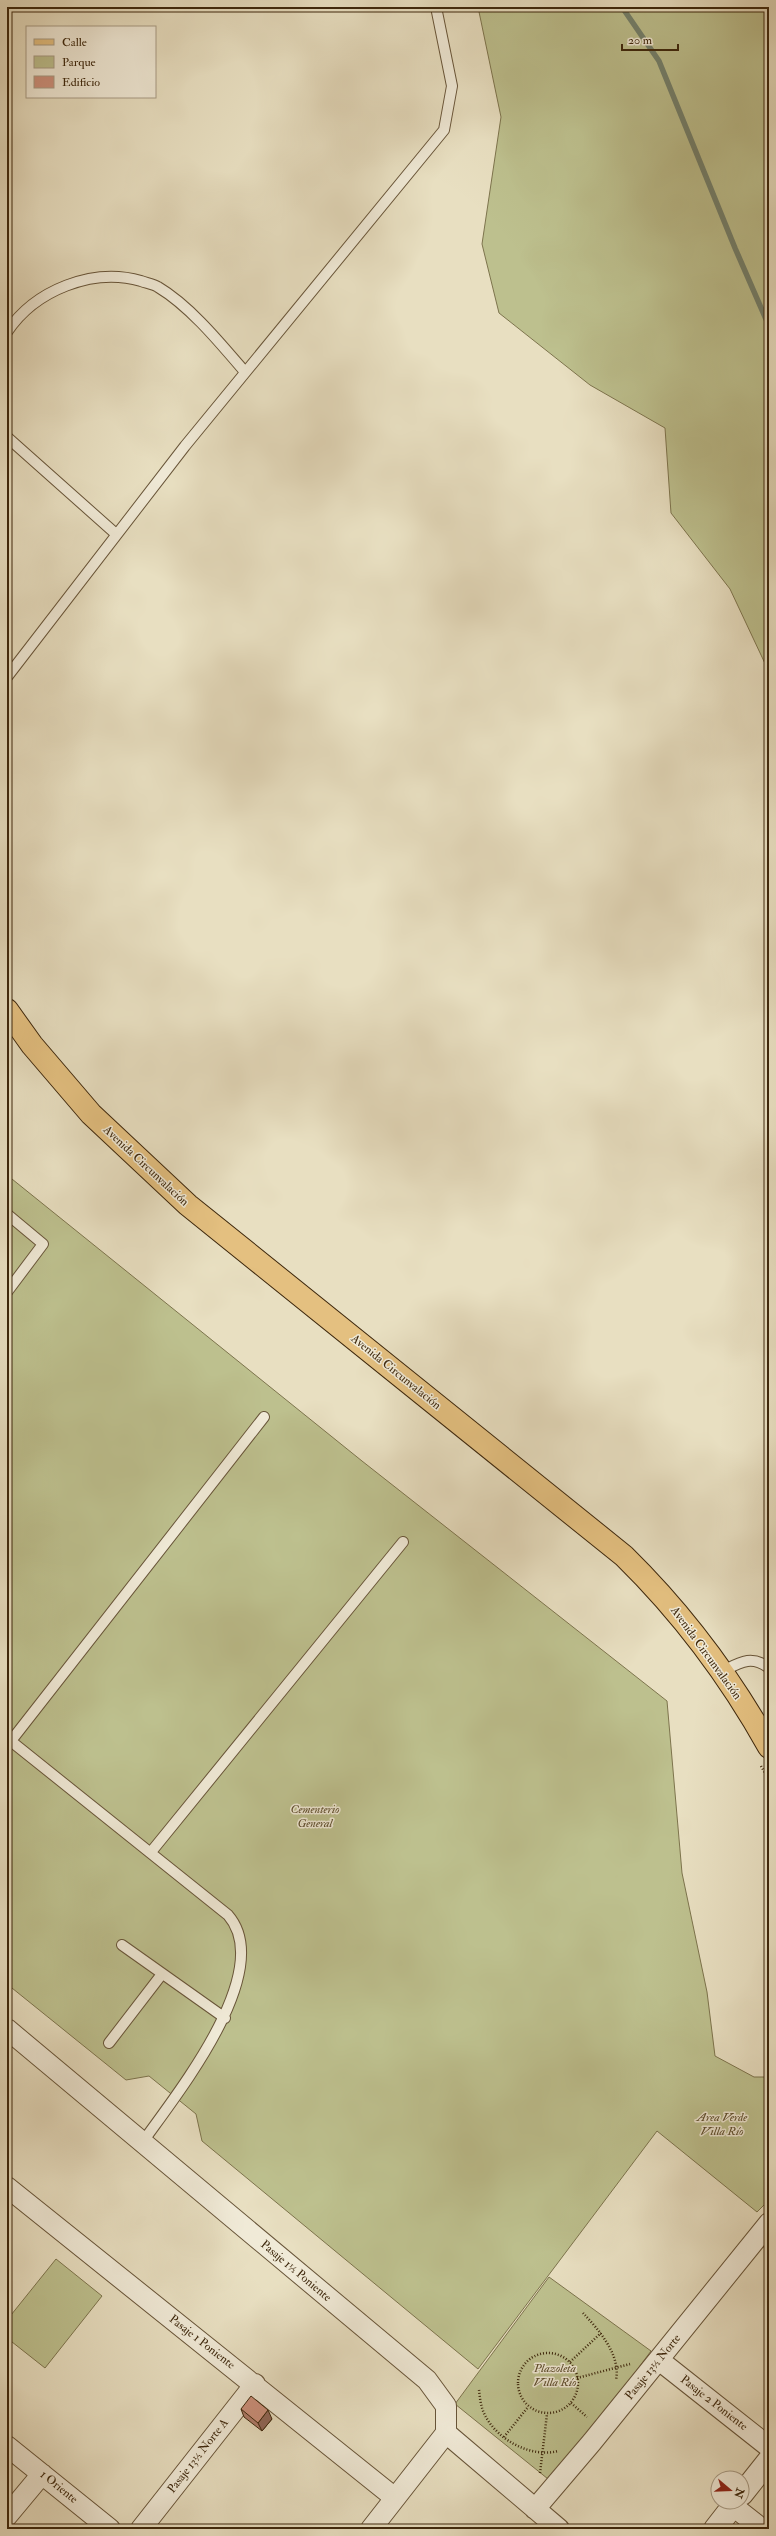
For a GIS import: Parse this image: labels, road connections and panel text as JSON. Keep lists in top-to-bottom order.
{
  "streets": {
    "main road": ["Avenida Circunvalación"],
    "street": [
      "Pasaje 1½ Poniente",
      "Pasaje 1 Poniente",
      "Pasaje 13½ Norte",
      "Pasaje 2 Poniente",
      "Pasaje 13½ Norte A",
      "1 Oriente"
    ]
  },
  "crossings": [
    ["Pasaje 1 Poniente", "Pasaje 13½ Norte A"],
    ["Pasaje 13½ Norte", "Pasaje 2 Poniente"]
  ],
  "parks": ["Cementerio General", "Area Verde Villa Río", "Plazoleta Villa Río"],
  "legend": ["Calle", "Parque", "Edificio"],
  "scale_bar": "20 m",
  "north": "right"
}
